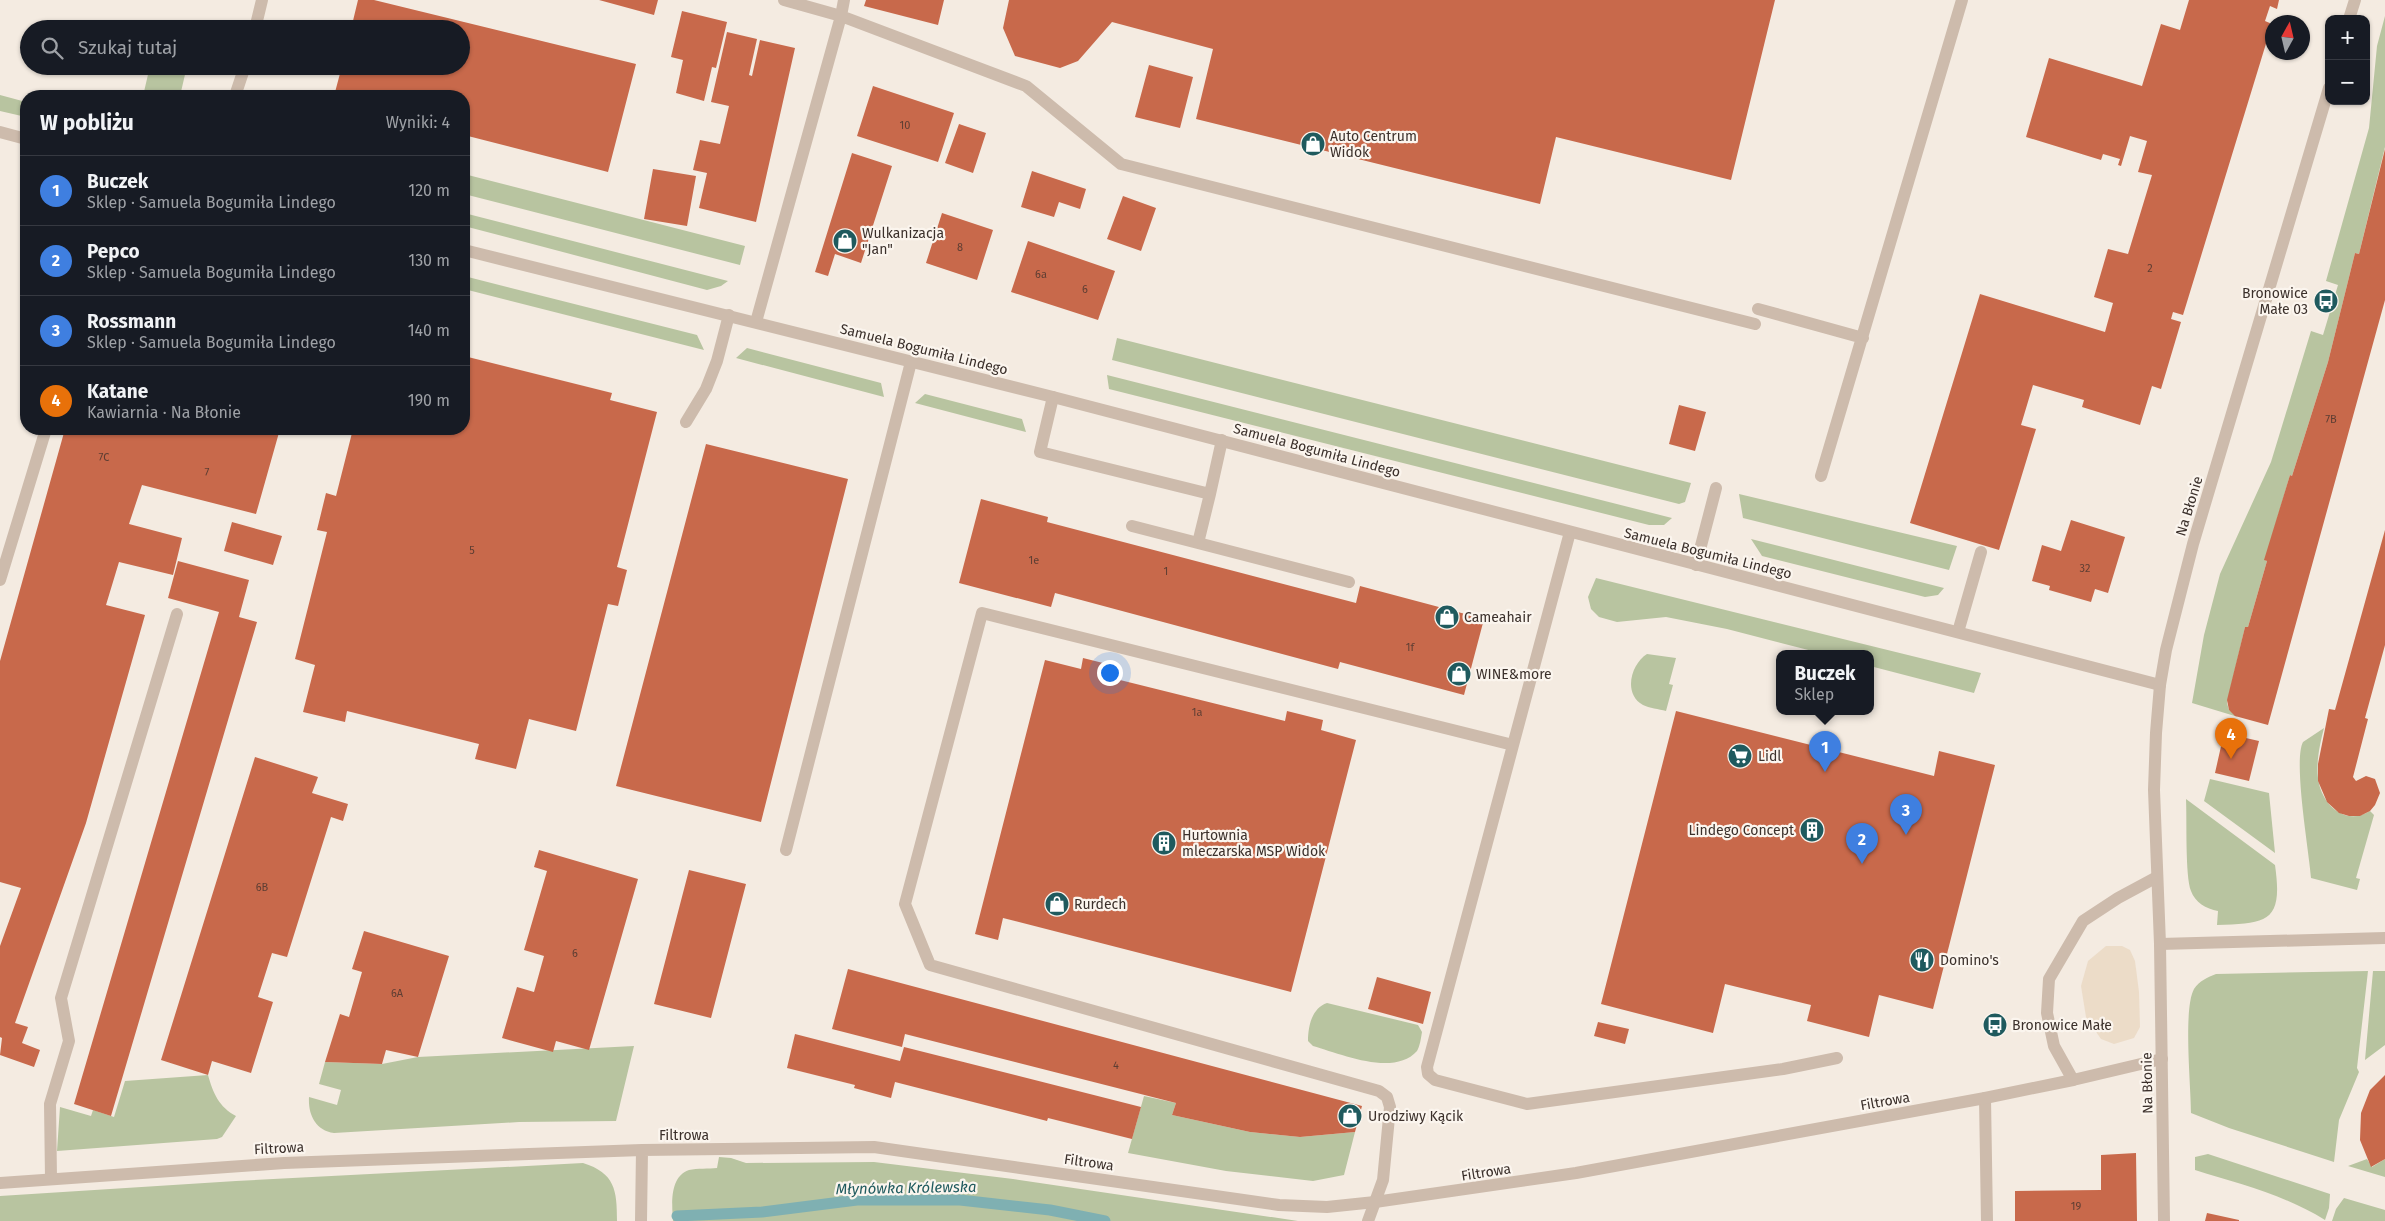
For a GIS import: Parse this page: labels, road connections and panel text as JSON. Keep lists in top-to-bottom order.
{
  "streets": {
    "street": ["Samuela Bogumiła Lindego", "Na Błonie", "Filtrowa"]
  },
  "crossings": [
    ["Samuela Bogumiła Lindego", "Na Błonie"],
    ["Na Błonie", "Filtrowa"]
  ],
  "water": ["Młynówka Królewska"],
  "places": {
    "shop": [
      "Auto Centrum Widok",
      "Wulkanizacja \"Jan\"",
      "Cameahair",
      "WINE&more",
      "Rurdech",
      "Urodziwy Kącik"
    ],
    "bus stop": ["Bronowice Małe 03", "Bronowice Małe"],
    "supermarket": ["Lidl"],
    "building": ["Lindego Concept", "Hurtownia mleczarska MSP Widok"],
    "restaurant": ["Domino's"]
  },
  "house_numbers": [
    "10",
    "8",
    "2",
    "6a",
    "6",
    "7B",
    "7C",
    "7",
    "5",
    "1e",
    "32",
    "1",
    "1f",
    "1a",
    "6B",
    "6",
    "6A",
    "4",
    "19"
  ],
  "north": "top",
  "page": {
    "map_buttons": ["+", "−"],
    "search": "Szukaj tutaj",
    "heading": ["W pobliżu", "Wyniki: 4"],
    "list": [
      {
        "mark": "1",
        "name": "Buczek",
        "note": "Sklep · Samuela Bogumiła Lindego",
        "value": "120 m"
      },
      {
        "mark": "2",
        "name": "Pepco",
        "note": "Sklep · Samuela Bogumiła Lindego",
        "value": "130 m"
      },
      {
        "mark": "3",
        "name": "Rossmann",
        "note": "Sklep · Samuela Bogumiła Lindego",
        "value": "140 m"
      },
      {
        "mark": "4",
        "name": "Katane",
        "note": "Kawiarnia · Na Błonie",
        "value": "190 m"
      }
    ],
    "popup": ["Buczek", "Sklep"],
    "pins": [
      "4",
      "1",
      "3",
      "2"
    ]
  }
}
